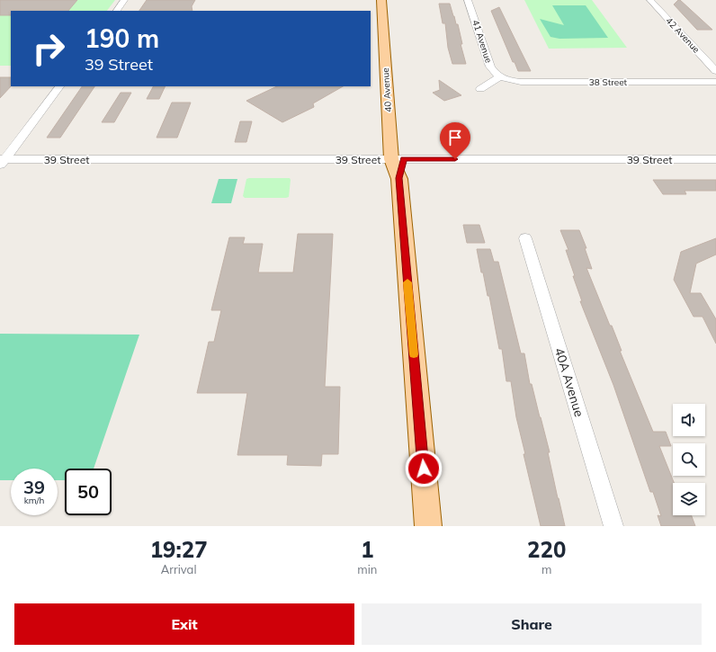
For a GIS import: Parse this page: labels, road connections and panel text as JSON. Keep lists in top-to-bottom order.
{
  "streets": {
    "main road": ["40 Avenue"],
    "street": [
      "42 Avenue",
      "41 Avenue",
      "38 Street",
      "39 Street",
      "40A Avenue"
    ]
  },
  "crossings": [
    ["41 Avenue", "38 Street"],
    ["40 Avenue", "39 Street"]
  ],
  "page": {
    "turn": ["190 m", "39 Street"],
    "speed": "39 km/h",
    "limit": "50",
    "eta": [
      "19:27",
      "Arrival",
      "1",
      "min",
      "220",
      "m"
    ],
    "buttons": ["Exit", "Share"]
  }
}
